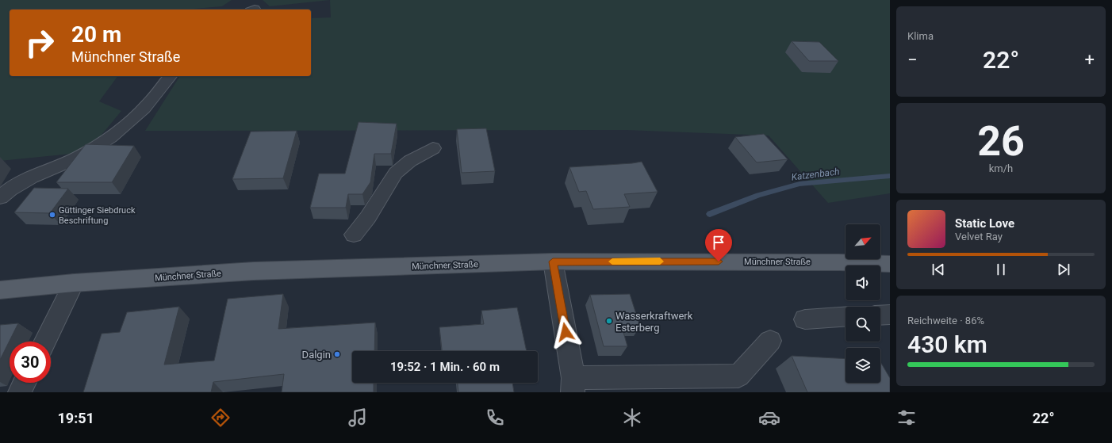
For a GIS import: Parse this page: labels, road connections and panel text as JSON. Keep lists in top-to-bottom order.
{
  "streets": {
    "main road": ["Münchner Straße"]
  },
  "water": ["Katzenbach"],
  "places": ["Güttinger Siebdruck Beschriftung", "Wasserkraftwerk Esterberg", "Dalgin"],
  "north": "top right",
  "page": {
    "tile": [
      "Klima",
      ["26", "km/h"],
      ["Reichweite · 86%", "430 km"]
    ],
    "turn": ["20 m", "Münchner Straße"],
    "heat": ["−", "22°", "+"],
    "song": ["Static Love", "Velvet Ray"],
    "limit": "30",
    "trip": "19:52 · 1 Min. · 60 m",
    "tabs": ["19:51", "22°"]
  }
}
